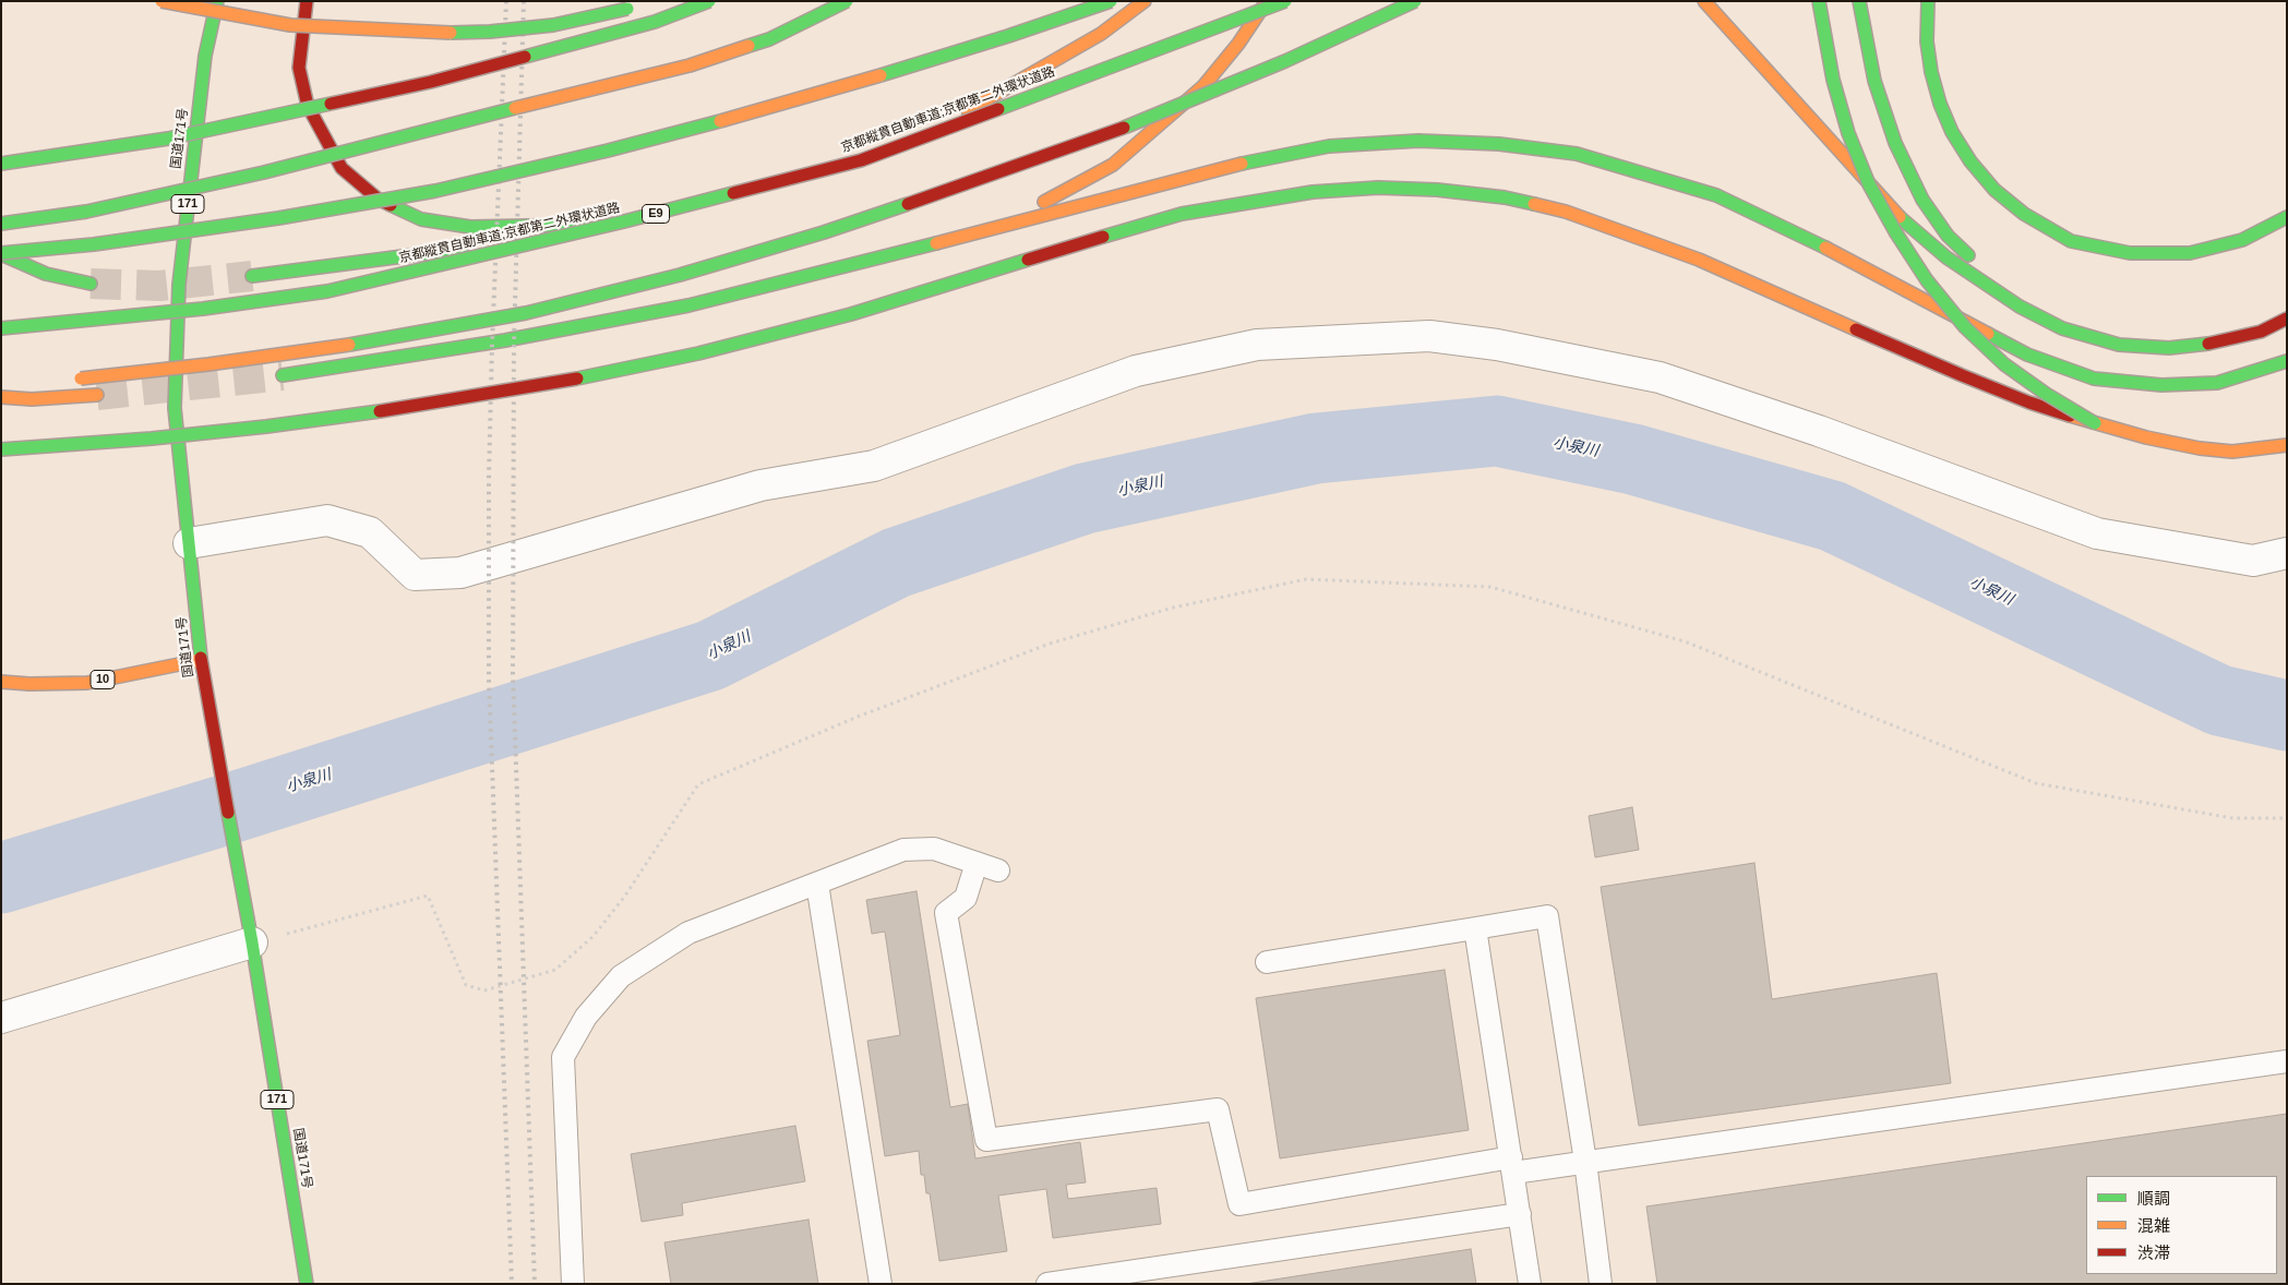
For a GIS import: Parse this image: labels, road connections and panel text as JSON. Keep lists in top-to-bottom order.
{
  "streets": {
    "main road": [
      "京都縦貫自動車道;京都第二外環状道路",
      "国道171号",
      "171",
      "E9",
      "10"
    ]
  },
  "crossings": [
    ["国道171号", "10"]
  ],
  "water": ["小泉川"],
  "legend": ["順調", "混雑", "渋滞"]
}
